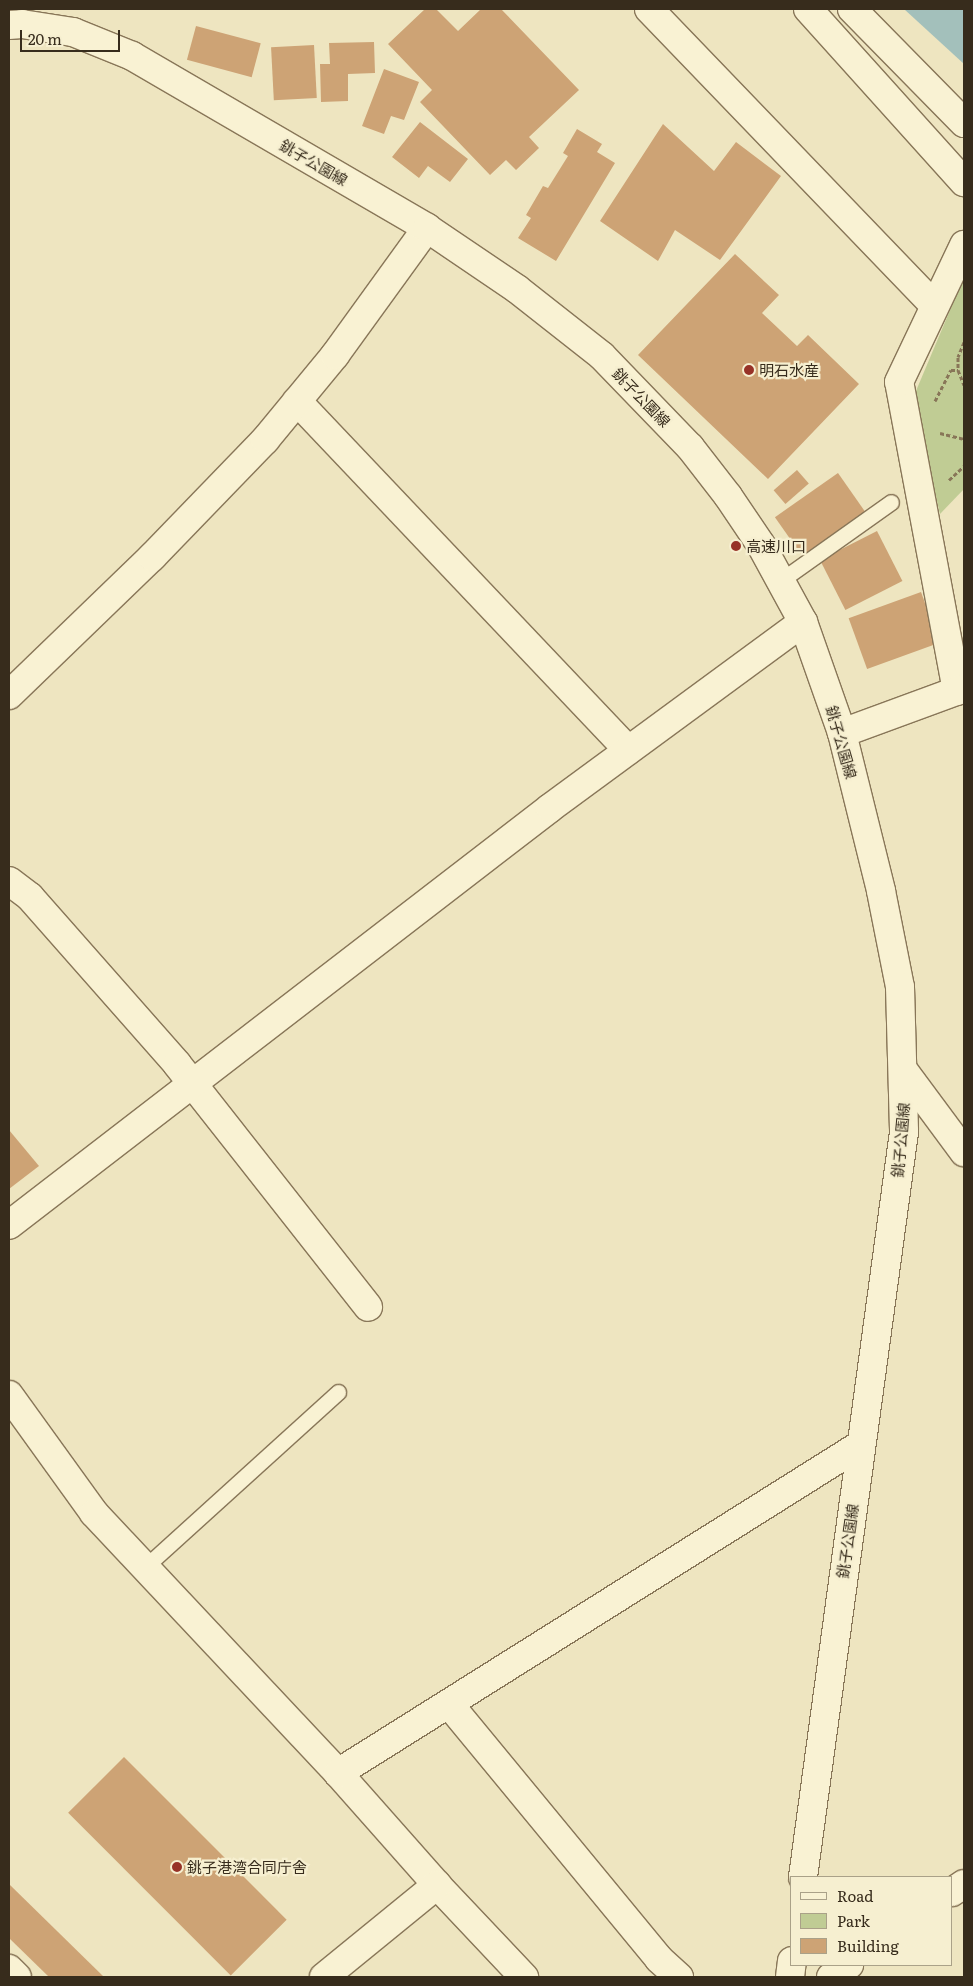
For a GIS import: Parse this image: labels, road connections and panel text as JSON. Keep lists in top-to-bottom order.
{
  "streets": {
    "street": ["銚子公園線"]
  },
  "places": ["明石水産", "高速川口", "銚子港湾合同庁舎"],
  "legend": ["Road", "Park", "Building"],
  "scale_bar": "20 m"
}
